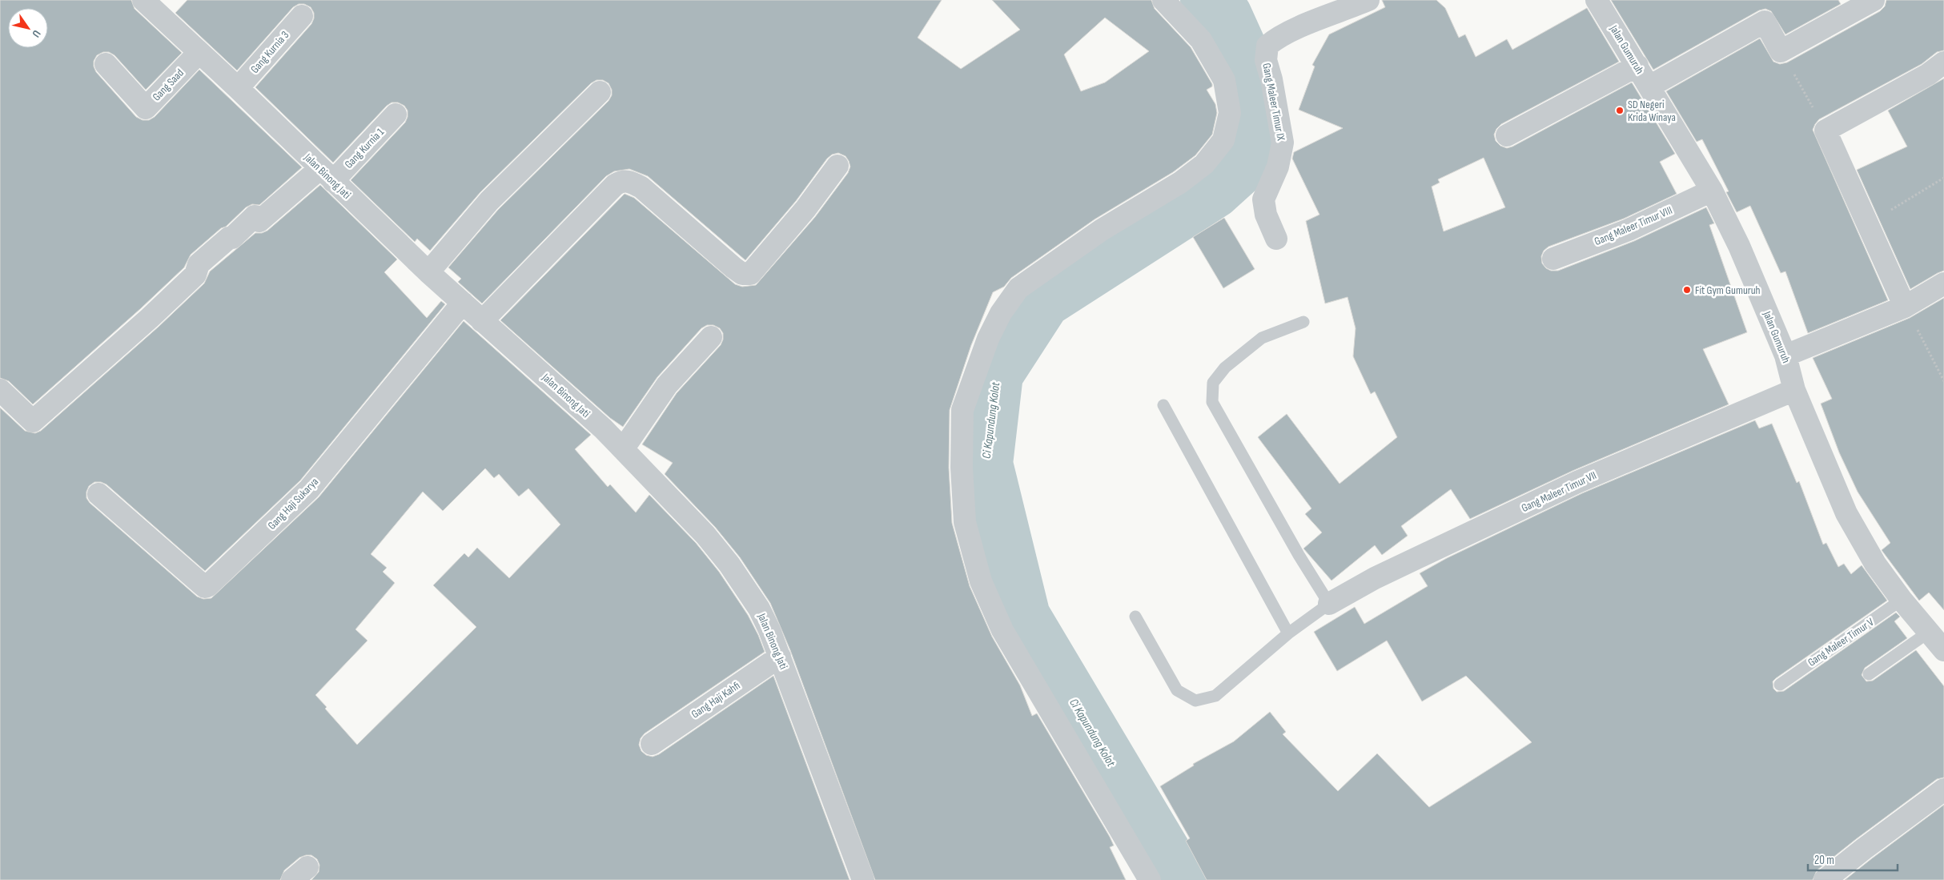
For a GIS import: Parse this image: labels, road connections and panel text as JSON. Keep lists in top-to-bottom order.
{
  "streets": {
    "street": [
      "Jalan Gumuruh",
      "Gang Kurnia 3",
      "Gang Saad",
      "Gang Maleer Timur IX",
      "Gang Kurnia 1",
      "Jalan Binong Jati",
      "Gang Maleer Timur VIII",
      "Gang Maleer Timur VII",
      "Gang Haji Sukarya",
      "Gang Haji Kahfi"
    ],
    "lane": ["Gang Maleer Timur V"]
  },
  "crossings": [
    ["Jalan Gumuruh", "Gang Maleer Timur VIII"],
    ["Jalan Gumuruh", "Gang Maleer Timur VII"],
    ["Jalan Gumuruh", "Gang Maleer Timur V"],
    ["Gang Kurnia 3", "Jalan Binong Jati"],
    ["Gang Saad", "Jalan Binong Jati"],
    ["Gang Kurnia 1", "Jalan Binong Jati"],
    ["Jalan Binong Jati", "Gang Haji Sukarya"],
    ["Jalan Binong Jati", "Gang Haji Kahfi"]
  ],
  "water": ["Ci Kapundung Kolot"],
  "places": ["SD Negeri Krida Winaya", "Fit Gym Gumuruh"],
  "scale_bar": "20 m",
  "north": "bottom right"
}
